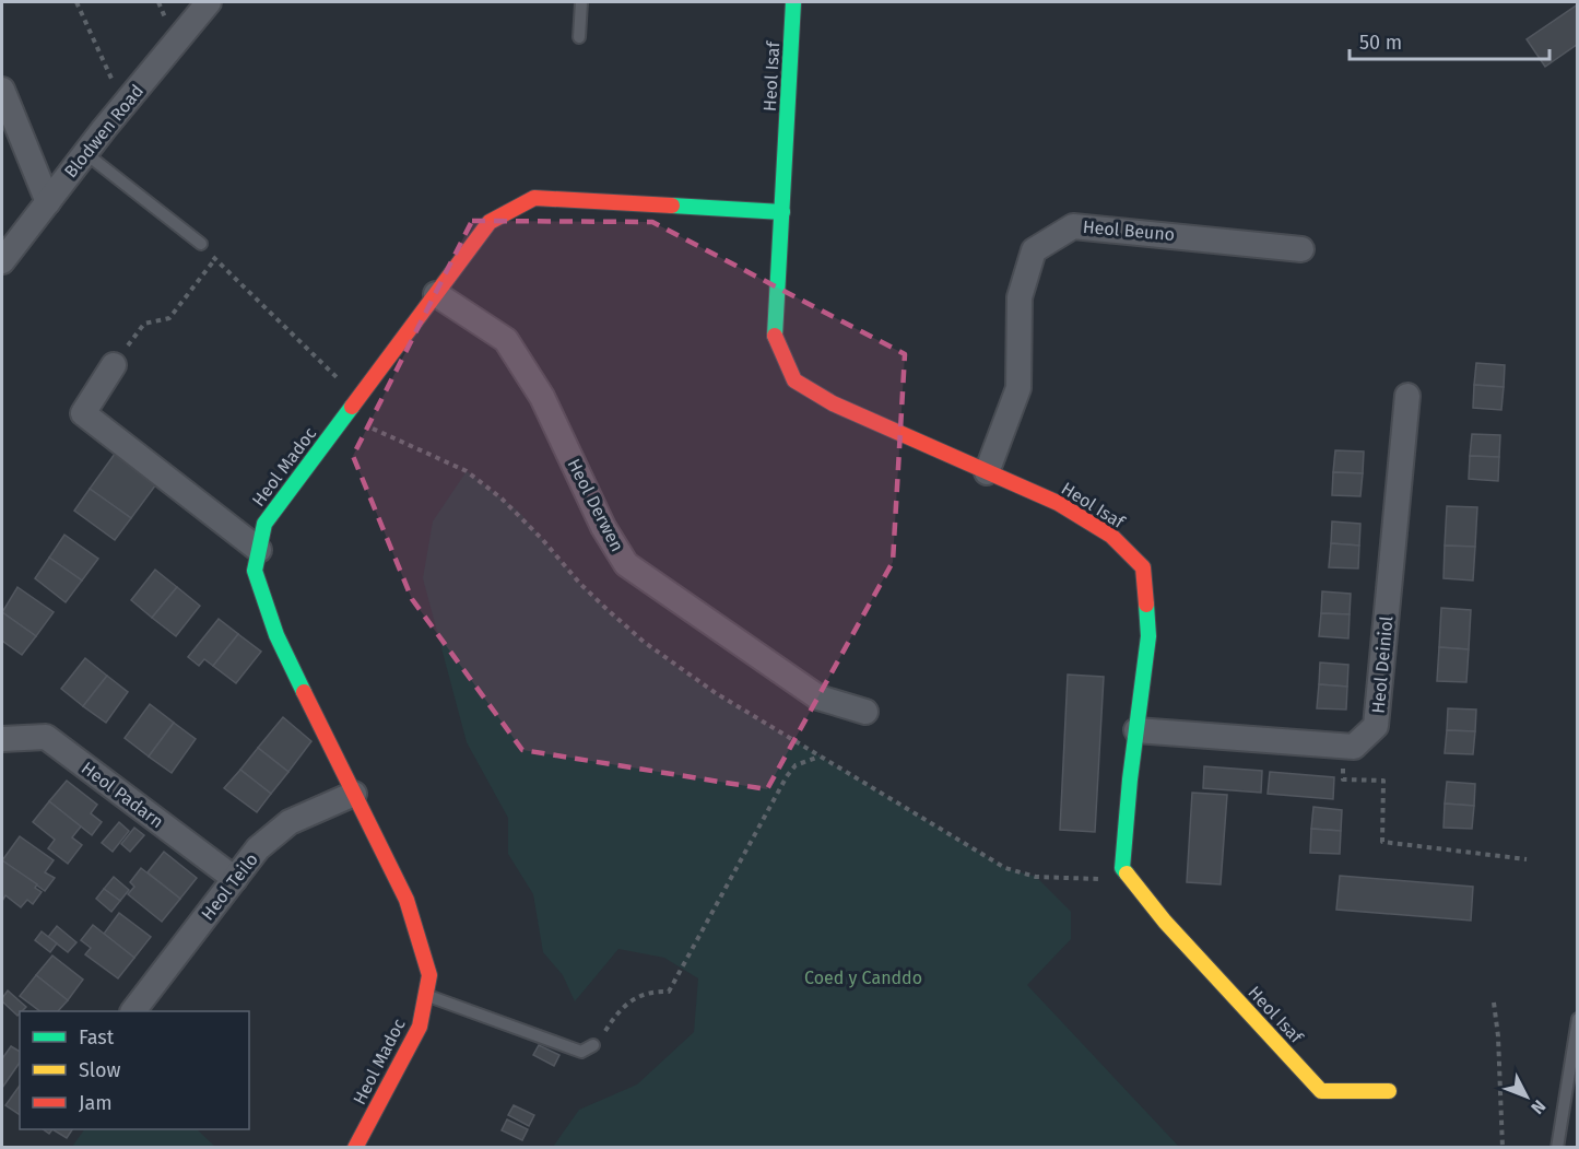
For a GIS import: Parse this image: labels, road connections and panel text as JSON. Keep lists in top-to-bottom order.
{
  "streets": {
    "street": [
      "Heol Isaf",
      "Blodwen Road",
      "Heol Beuno",
      "Heol Madoc",
      "Heol Derwen",
      "Heol Deiniol",
      "Heol Padarn",
      "Heol Teilo"
    ]
  },
  "crossings": [
    ["Heol Isaf", "Heol Beuno"],
    ["Heol Isaf", "Heol Madoc"],
    ["Heol Madoc", "Heol Derwen"],
    ["Heol Madoc", "Heol Teilo"],
    ["Heol Padarn", "Heol Teilo"]
  ],
  "parks": ["Coed y Canddo"],
  "legend": ["Fast", "Slow", "Jam"],
  "scale_bar": "50 m",
  "north": "bottom right"
}
